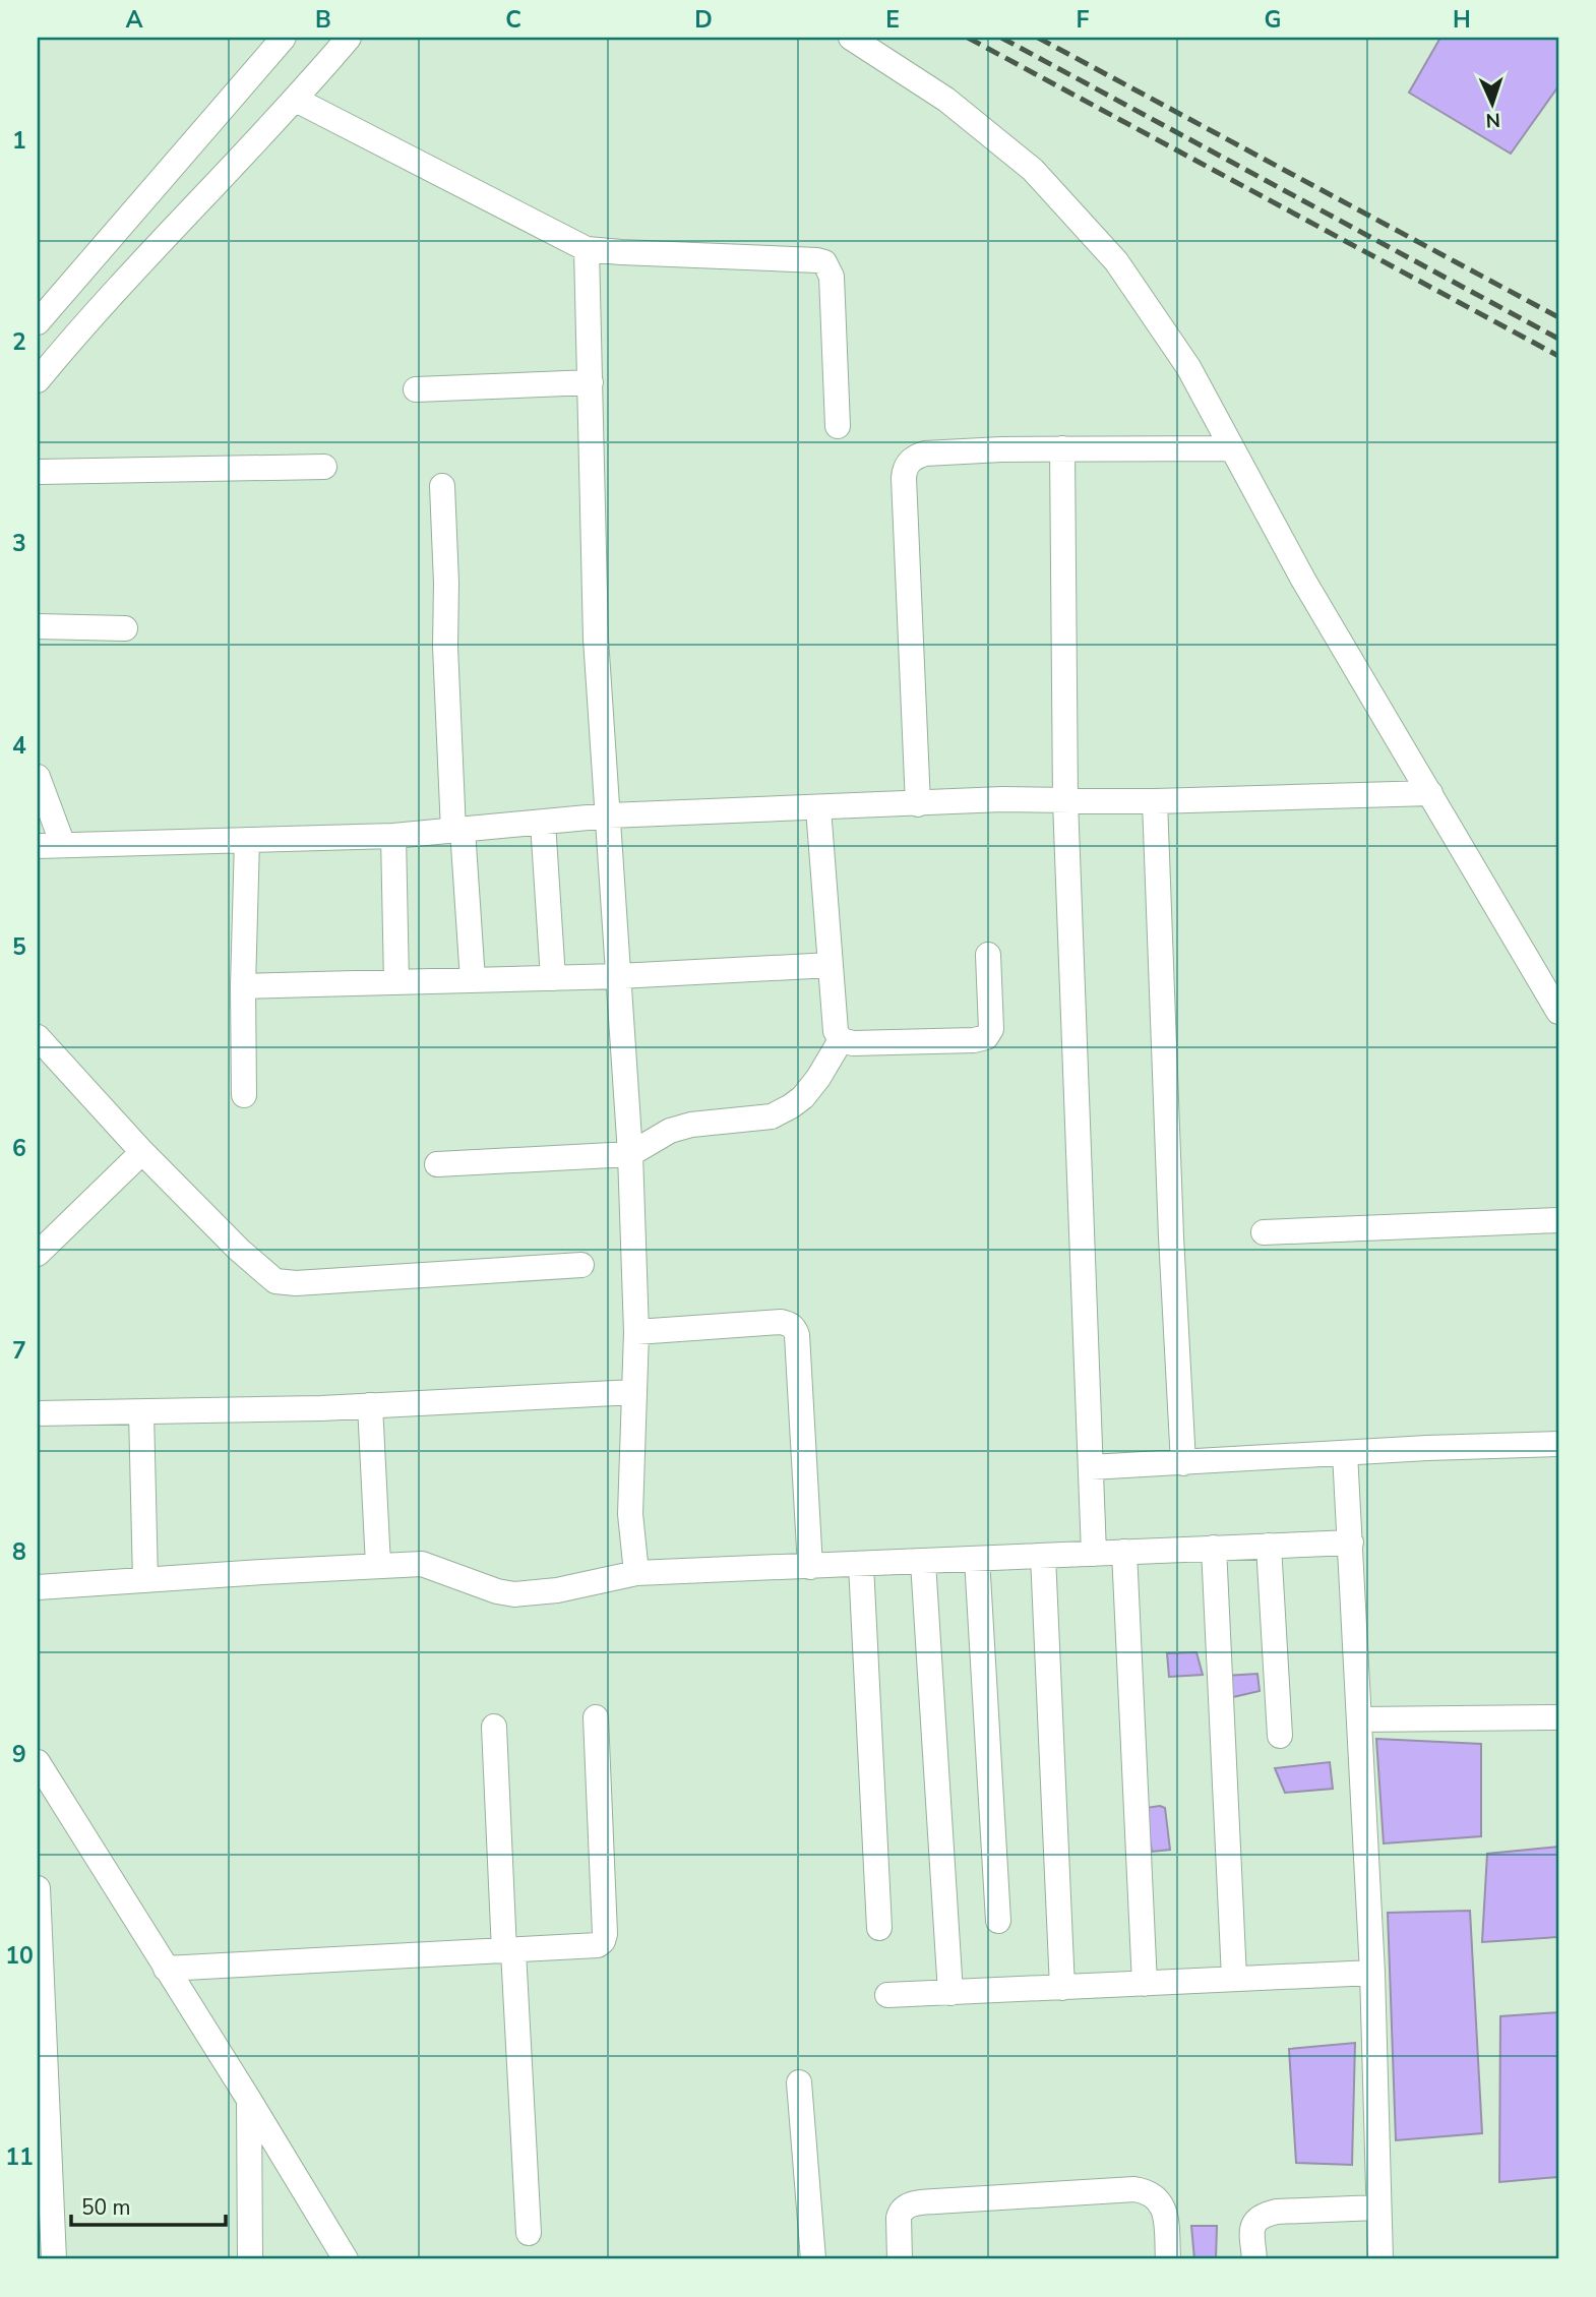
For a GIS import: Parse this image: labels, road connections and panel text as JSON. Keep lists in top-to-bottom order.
{
  "scale_bar": "50 m",
  "north": "bottom",
  "grid": {
    "columns": [
      "A",
      "B",
      "C",
      "D",
      "E",
      "F",
      "G",
      "H"
    ],
    "rows": [
      "1",
      "2",
      "3",
      "4",
      "5",
      "6",
      "7",
      "8",
      "9",
      "10",
      "11"
    ]
  }
}
